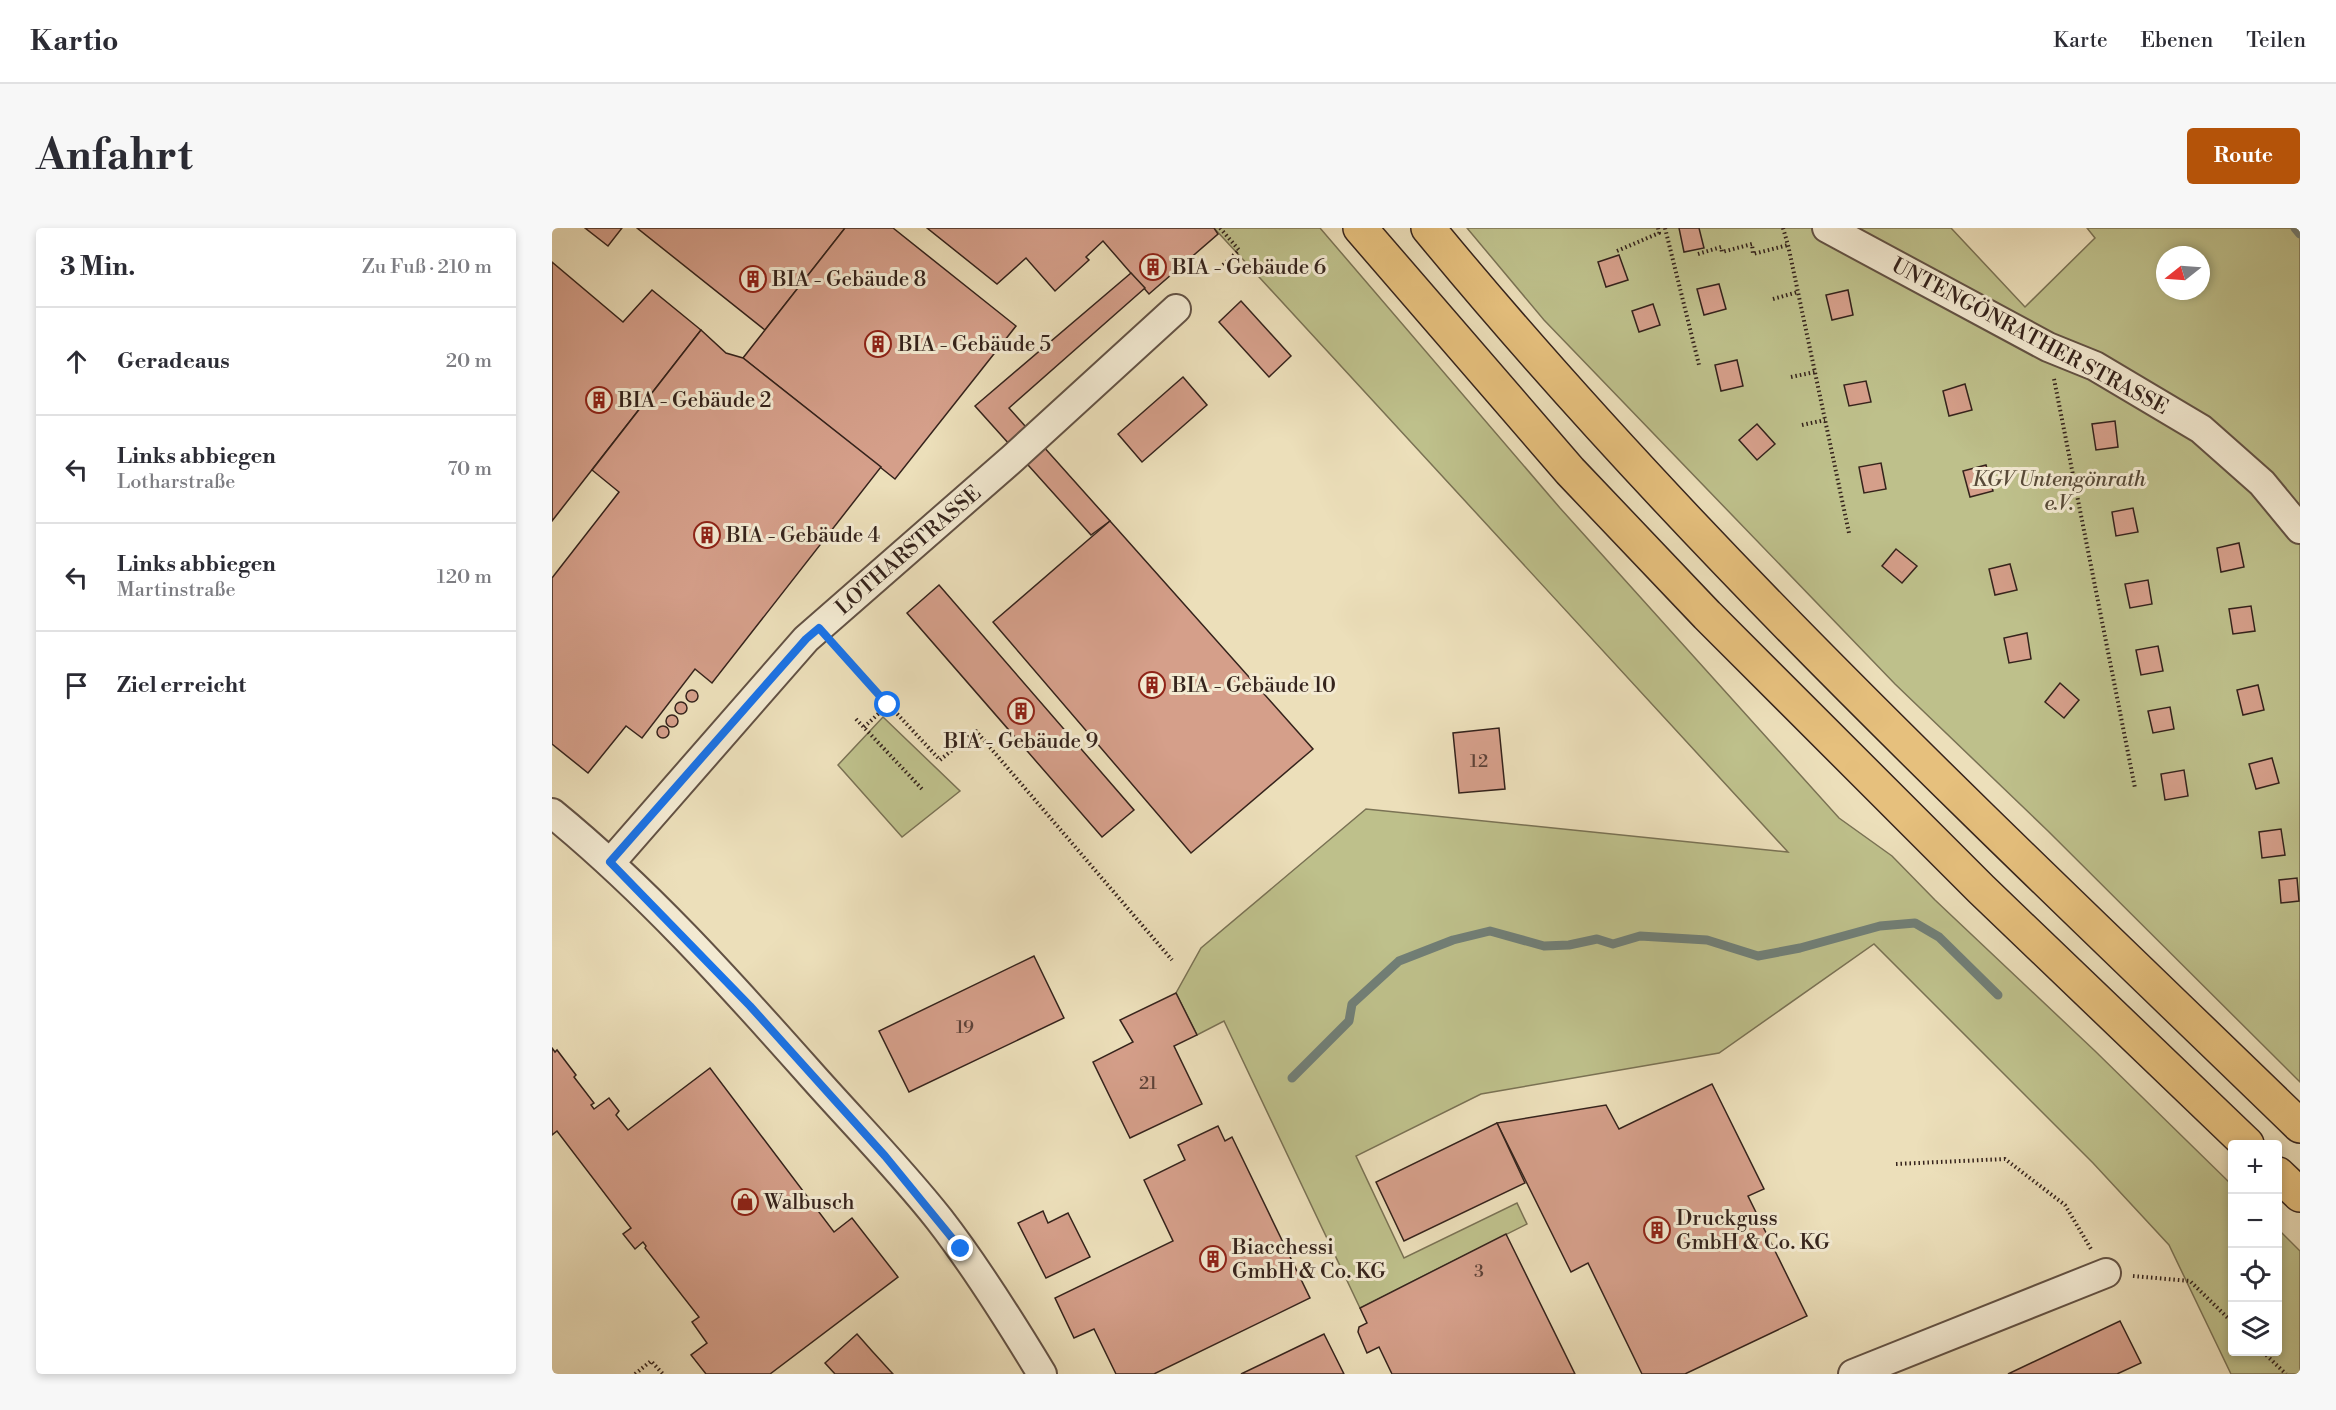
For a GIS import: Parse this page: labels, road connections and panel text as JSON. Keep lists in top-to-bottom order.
{
  "streets": {
    "street": ["UNTENGÖNRATHER STRASSE", "LOTHARSTRASSE"]
  },
  "parks": ["KGV Untengönrath e.V."],
  "places": {
    "building": [
      "BIA - Gebäude 6",
      "BIA - Gebäude 8",
      "BIA - Gebäude 5",
      "BIA - Gebäude 2",
      "BIA - Gebäude 4",
      "BIA - Gebäude 10",
      "BIA - Gebäude 9",
      "Druckguss GmbH & Co. KG",
      "Biacchessi GmbH & Co. KG"
    ],
    "shop": ["Walbusch"]
  },
  "house_numbers": [
    "12",
    "19",
    "21",
    "3"
  ],
  "north": "left",
  "page": {
    "header": "Kartio",
    "nav": ["Karte", "Ebenen", "Teilen"],
    "buttons": "Route",
    "title": "Anfahrt",
    "heading": ["3 Min.", "Zu Fuß · 210 m"],
    "list": [
      ["Geradeaus", "20 m"],
      ["Links abbiegen", "Lotharstraße", "70 m"],
      ["Links abbiegen", "Martinstraße", "120 m"],
      "Ziel erreicht"
    ],
    "map_buttons": ["+", "−"]
  }
}
